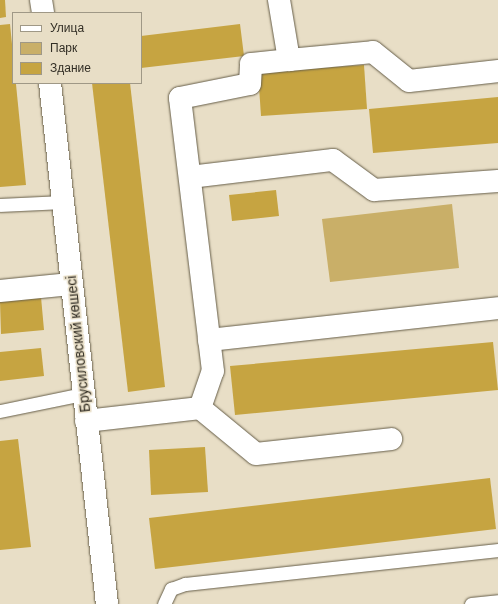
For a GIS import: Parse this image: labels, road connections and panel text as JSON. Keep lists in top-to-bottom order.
{
  "streets": {
    "street": ["Брусиловский көшесі"]
  },
  "legend": ["Улица", "Парк", "Здание"]
}
